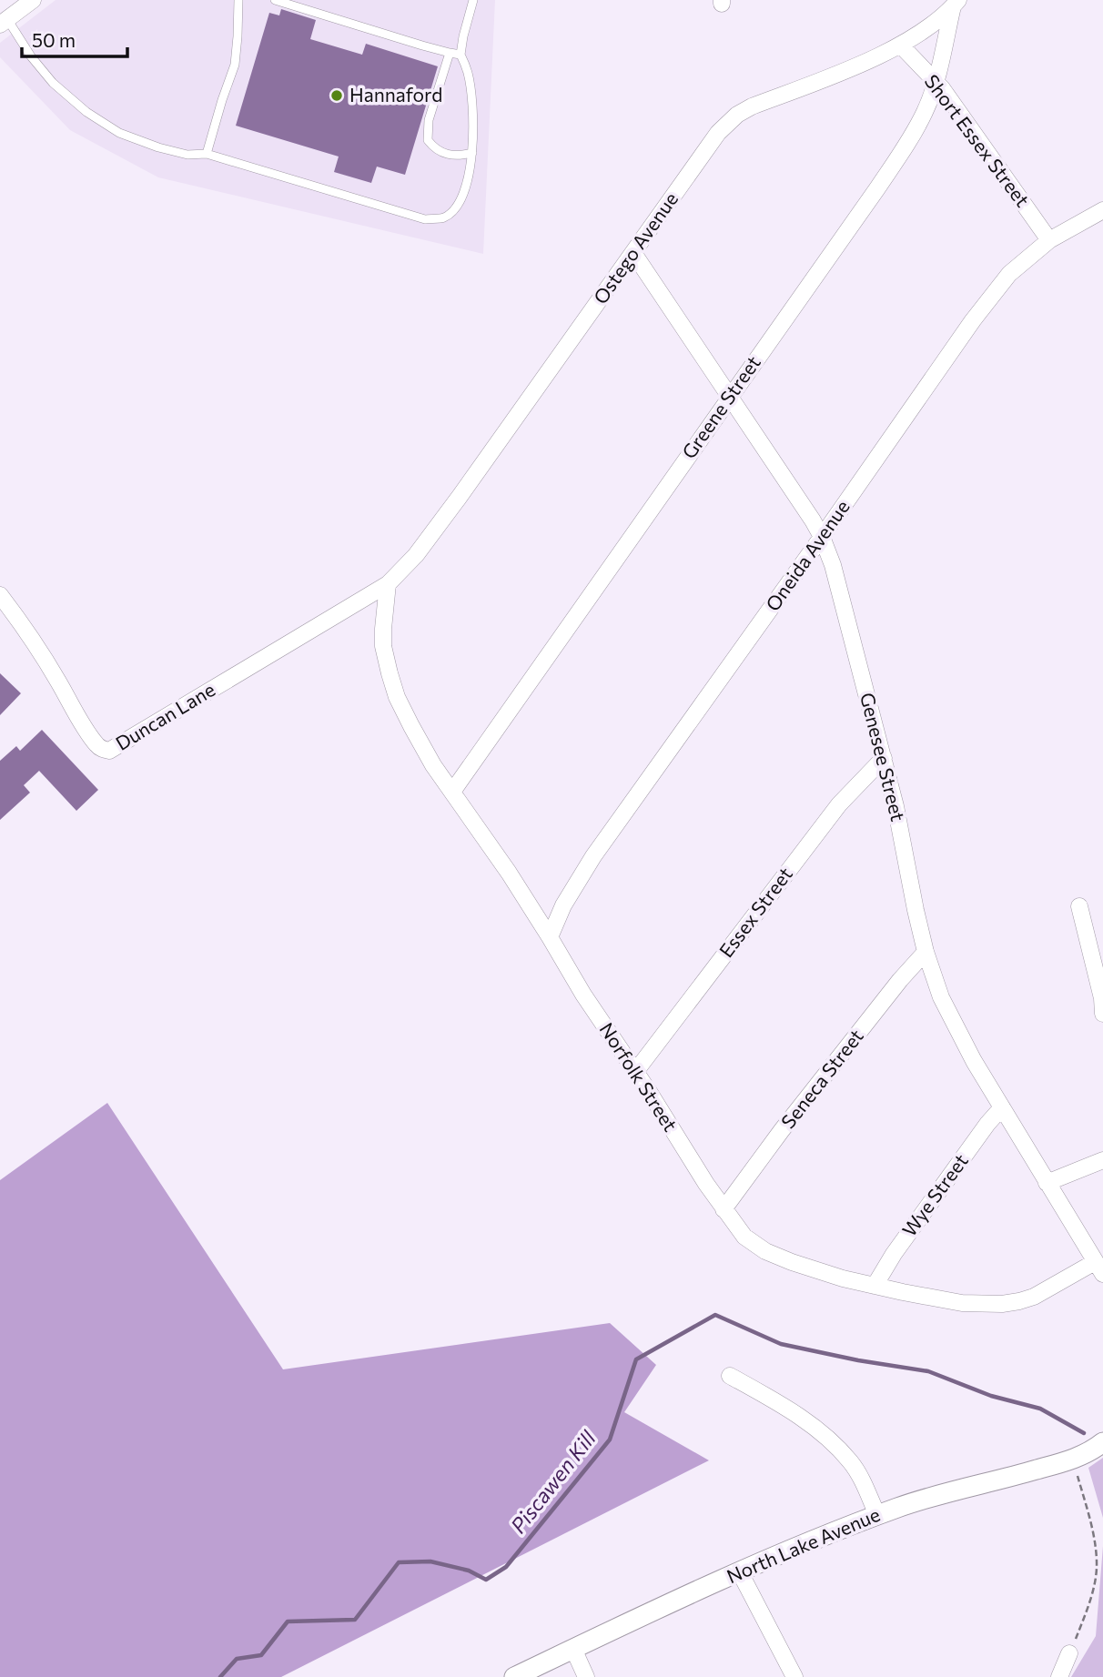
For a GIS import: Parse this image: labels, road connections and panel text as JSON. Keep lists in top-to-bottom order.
{
  "streets": {
    "street": [
      "Short Essex Street",
      "Ostego Avenue",
      "Greene Street",
      "Oneida Avenue",
      "Duncan Lane",
      "Genesee Street",
      "Essex Street",
      "Norfolk Street",
      "Seneca Street",
      "Wye Street",
      "North Lake Avenue"
    ]
  },
  "crossings": [
    ["Short Essex Street", "Ostego Avenue"],
    ["Short Essex Street", "Greene Street"],
    ["Short Essex Street", "Oneida Avenue"],
    ["Ostego Avenue", "Greene Street"],
    ["Ostego Avenue", "Duncan Lane"],
    ["Ostego Avenue", "Genesee Street"],
    ["Ostego Avenue", "Norfolk Street"],
    ["Greene Street", "Genesee Street"],
    ["Greene Street", "Norfolk Street"],
    ["Oneida Avenue", "Genesee Street"],
    ["Oneida Avenue", "Norfolk Street"],
    ["Duncan Lane", "Norfolk Street"],
    ["Genesee Street", "Essex Street"],
    ["Genesee Street", "Norfolk Street"],
    ["Genesee Street", "Seneca Street"],
    ["Genesee Street", "Wye Street"],
    ["Essex Street", "Norfolk Street"],
    ["Norfolk Street", "Seneca Street"],
    ["Norfolk Street", "Wye Street"]
  ],
  "water": ["Piscawen Kill"],
  "places": ["Hannaford"],
  "scale_bar": "50 m"
}
